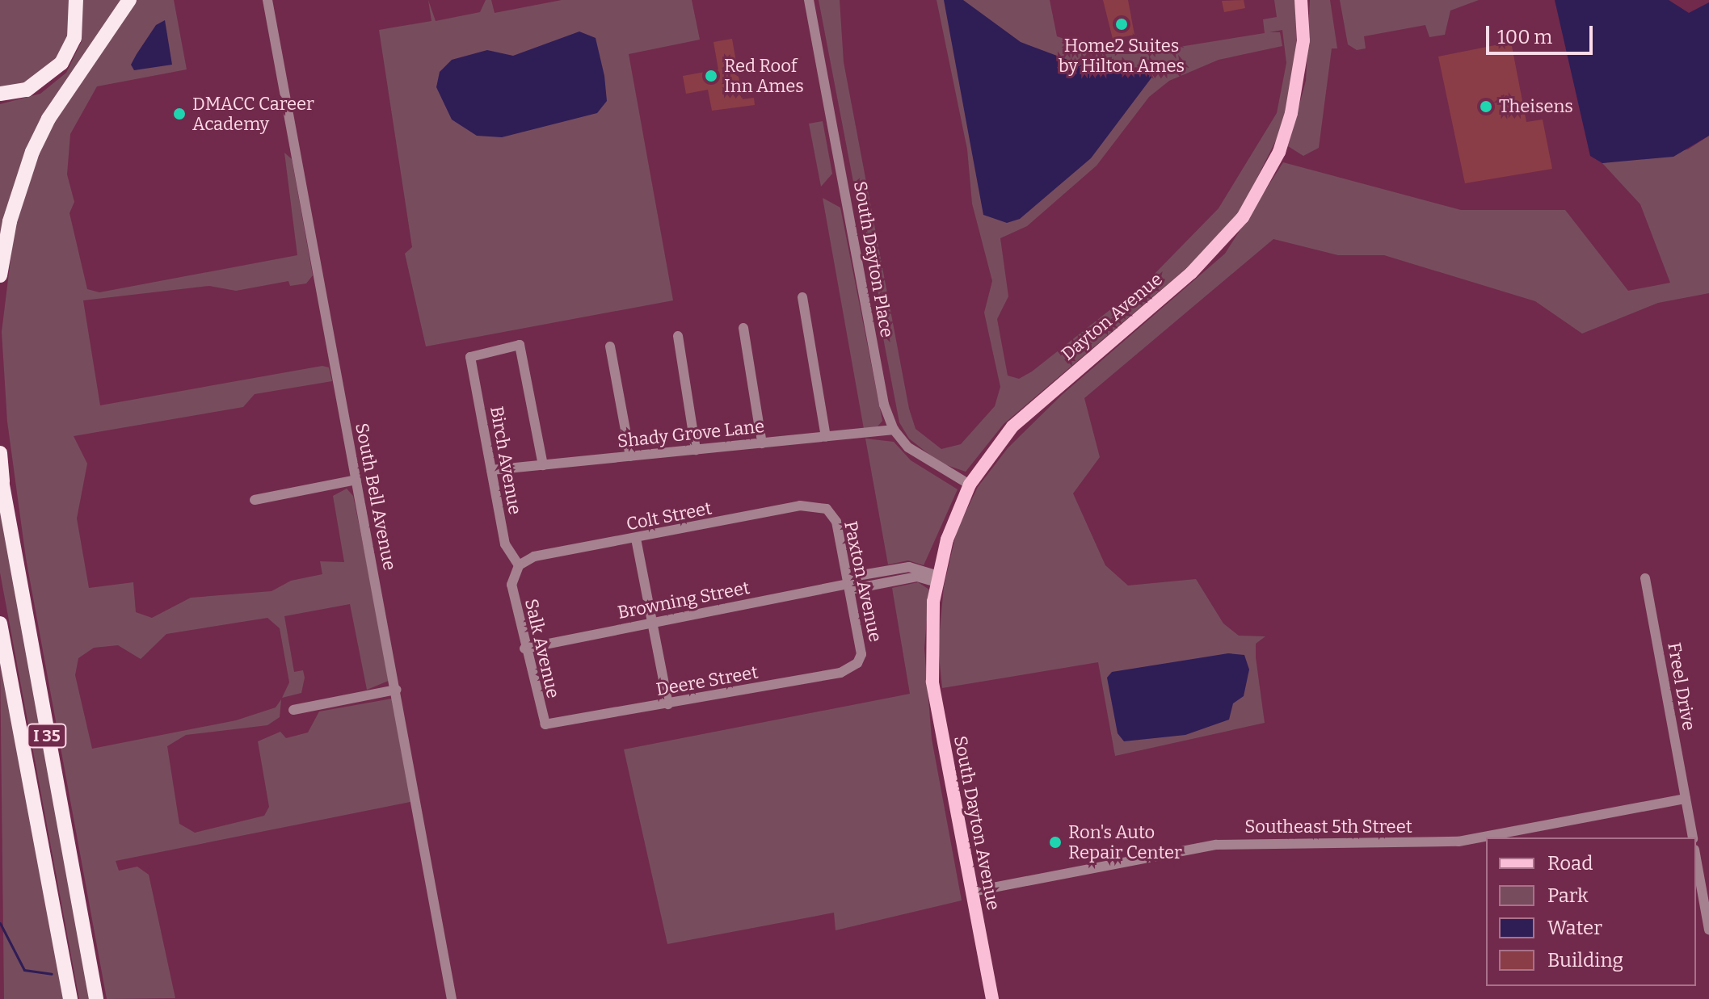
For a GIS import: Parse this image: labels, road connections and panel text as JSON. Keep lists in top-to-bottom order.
{
  "streets": {
    "highway": ["I 35"],
    "main road": ["Dayton Avenue", "South Dayton Avenue"],
    "street": [
      "South Dayton Place",
      "Shady Grove Lane",
      "Birch Avenue",
      "South Bell Avenue",
      "Colt Street",
      "Paxton Avenue",
      "Browning Street",
      "Salk Avenue",
      "Deere Street",
      "Freel Drive",
      "Southeast 5th Street"
    ]
  },
  "crossings": [
    ["South Dayton Place", "Dayton Avenue"],
    ["South Dayton Place", "Shady Grove Lane"],
    ["Dayton Avenue", "Browning Street"],
    ["Dayton Avenue", "South Dayton Avenue"],
    ["Shady Grove Lane", "Birch Avenue"],
    ["Birch Avenue", "Colt Street"],
    ["Birch Avenue", "Salk Avenue"],
    ["Colt Street", "Paxton Avenue"],
    ["Colt Street", "Salk Avenue"],
    ["Paxton Avenue", "Browning Street"],
    ["Paxton Avenue", "Deere Street"],
    ["Browning Street", "Salk Avenue"],
    ["Salk Avenue", "Deere Street"],
    ["Freel Drive", "Southeast 5th Street"],
    ["South Dayton Avenue", "Southeast 5th Street"]
  ],
  "places": [
    "Home2 Suites by Hilton Ames",
    "Red Roof Inn Ames",
    "Theisens",
    "DMACC Career Academy",
    "Ron's Auto Repair Center"
  ],
  "legend": [
    "Road",
    "Park",
    "Water",
    "Building"
  ],
  "scale_bar": "100 m"
}
